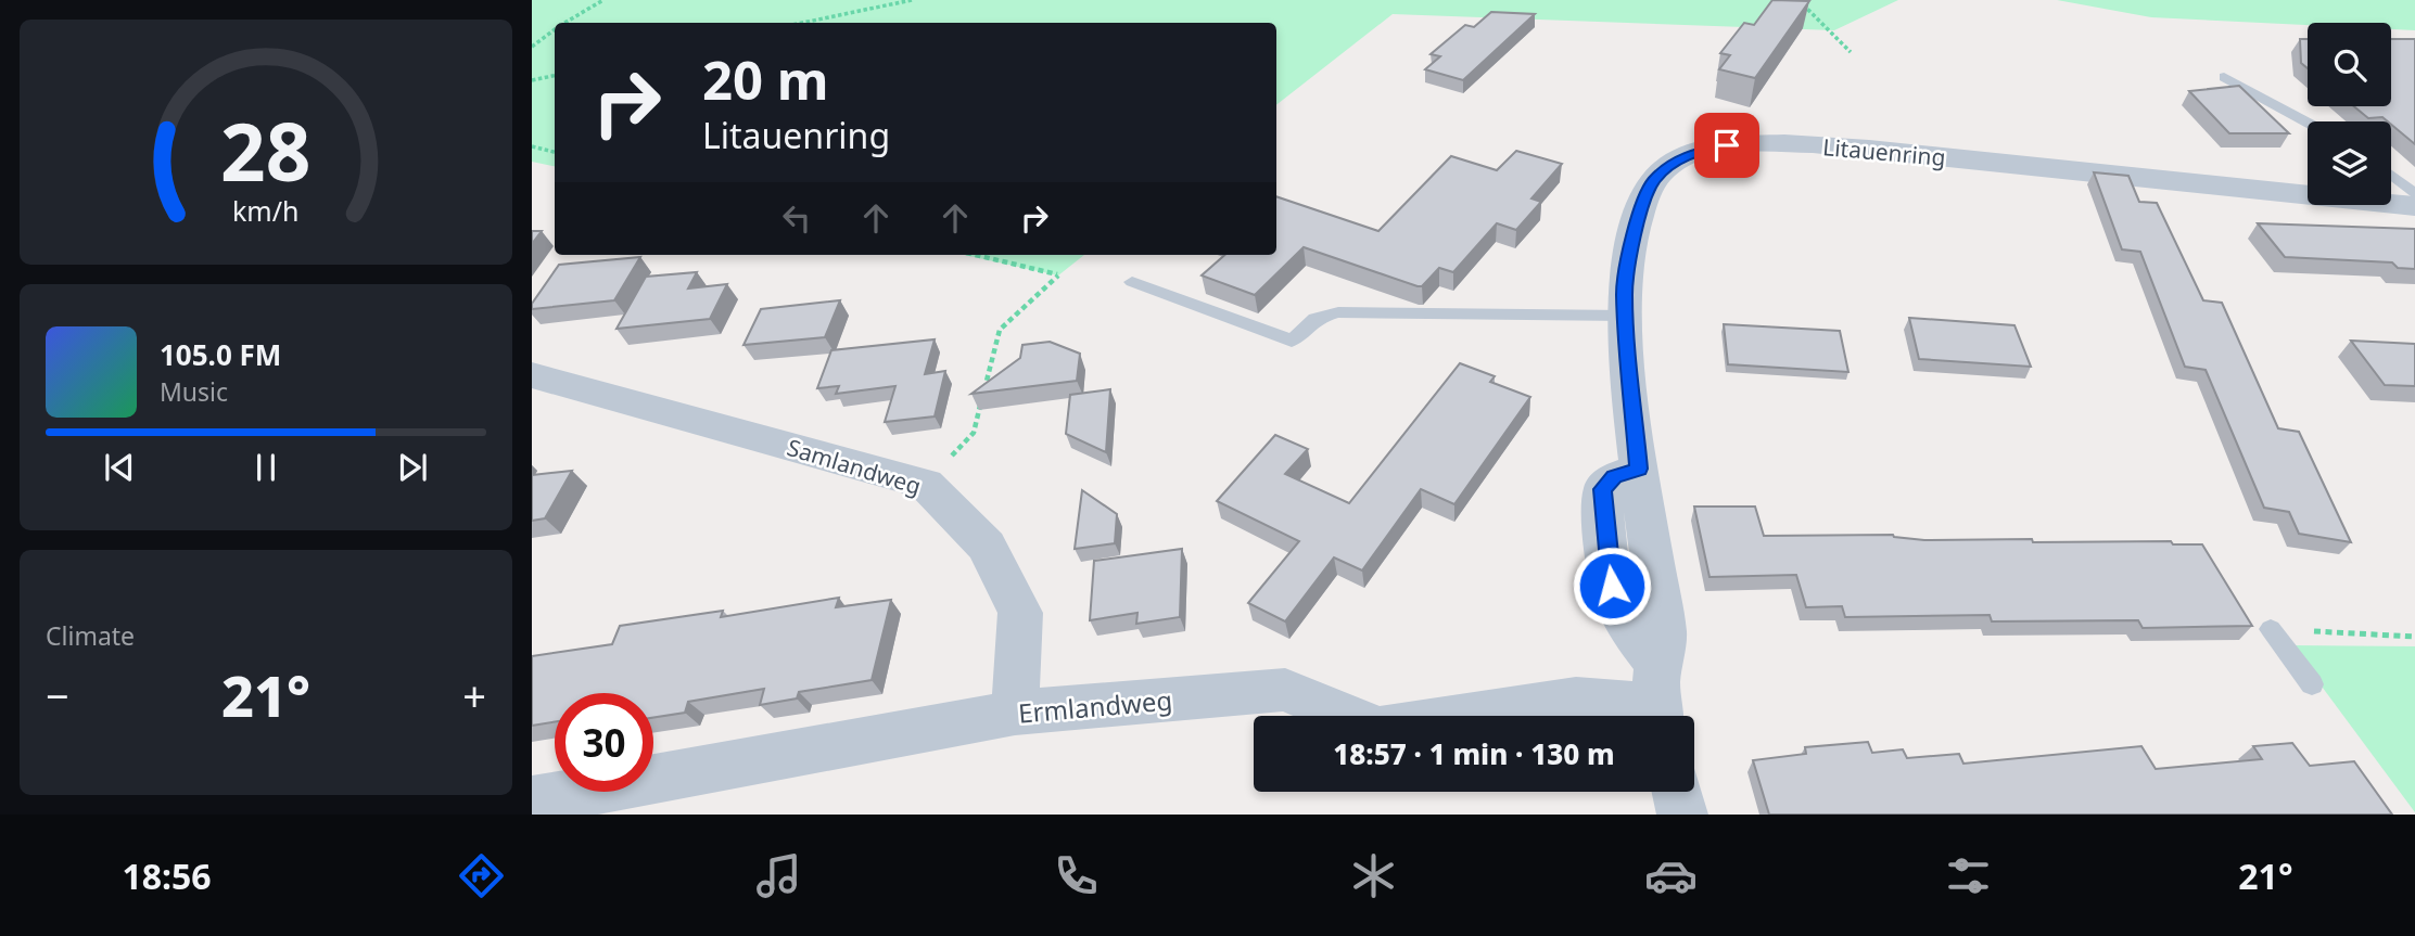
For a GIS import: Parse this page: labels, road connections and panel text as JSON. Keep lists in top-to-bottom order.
{
  "streets": {
    "street": ["Litauenring", "Samlandweg", "Ermlandweg"]
  },
  "crossings": [
    ["Litauenring", "Ermlandweg"],
    ["Samlandweg", "Ermlandweg"]
  ],
  "page": {
    "turn": ["20 m", "Litauenring"],
    "song": ["105.0 FM", "Music"],
    "tile": "Climate",
    "heat": ["−", "21°", "+"],
    "limit": "30",
    "trip": "18:57 · 1 min · 130 m",
    "tabs": ["18:56", "21°"],
    "gauge": ["28", "km/h"]
  }
}
